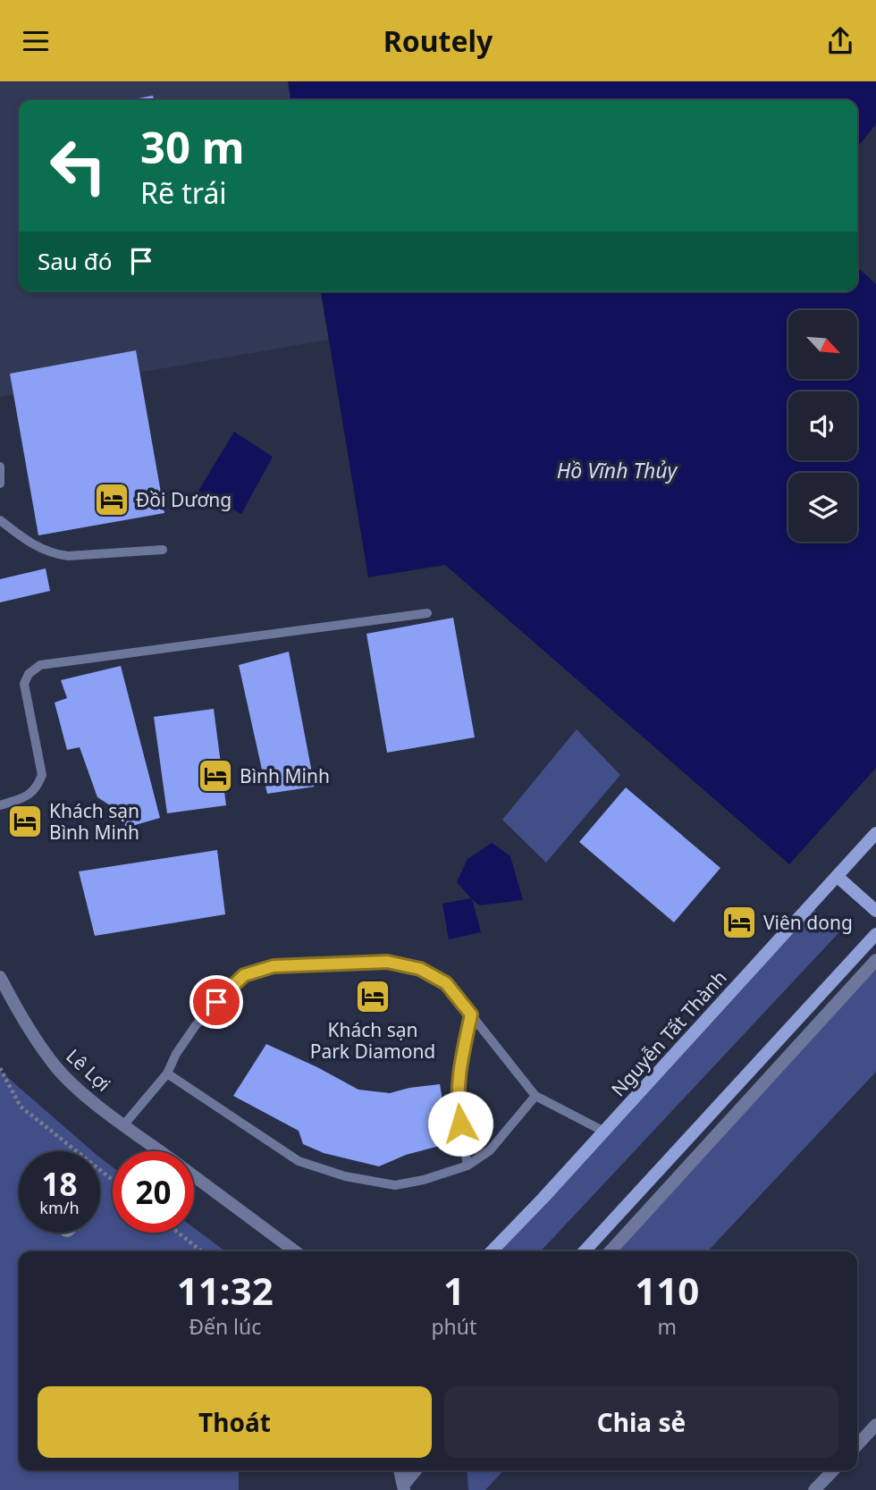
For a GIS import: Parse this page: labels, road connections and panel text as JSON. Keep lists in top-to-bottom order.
{
  "streets": {
    "street": ["Nguyễn Tất Thành", "Lê Lợi"]
  },
  "water": ["Hồ Vĩnh Thủy"],
  "places": {
    "hotel": [
      "Đồi Dương",
      "Bình Minh",
      "Khách sạn Bình Minh",
      "Viên dong",
      "Khách sạn Park Diamond"
    ]
  },
  "north": "bottom right",
  "page": {
    "header": "Routely",
    "turn": ["30 m", "Rẽ trái"],
    "then": "Sau đó",
    "speed": "18 km/h",
    "limit": "20",
    "eta": [
      "11:32",
      "Đến lúc",
      "1",
      "phút",
      "110",
      "m"
    ],
    "buttons": ["Thoát", "Chia sẻ"]
  }
}
